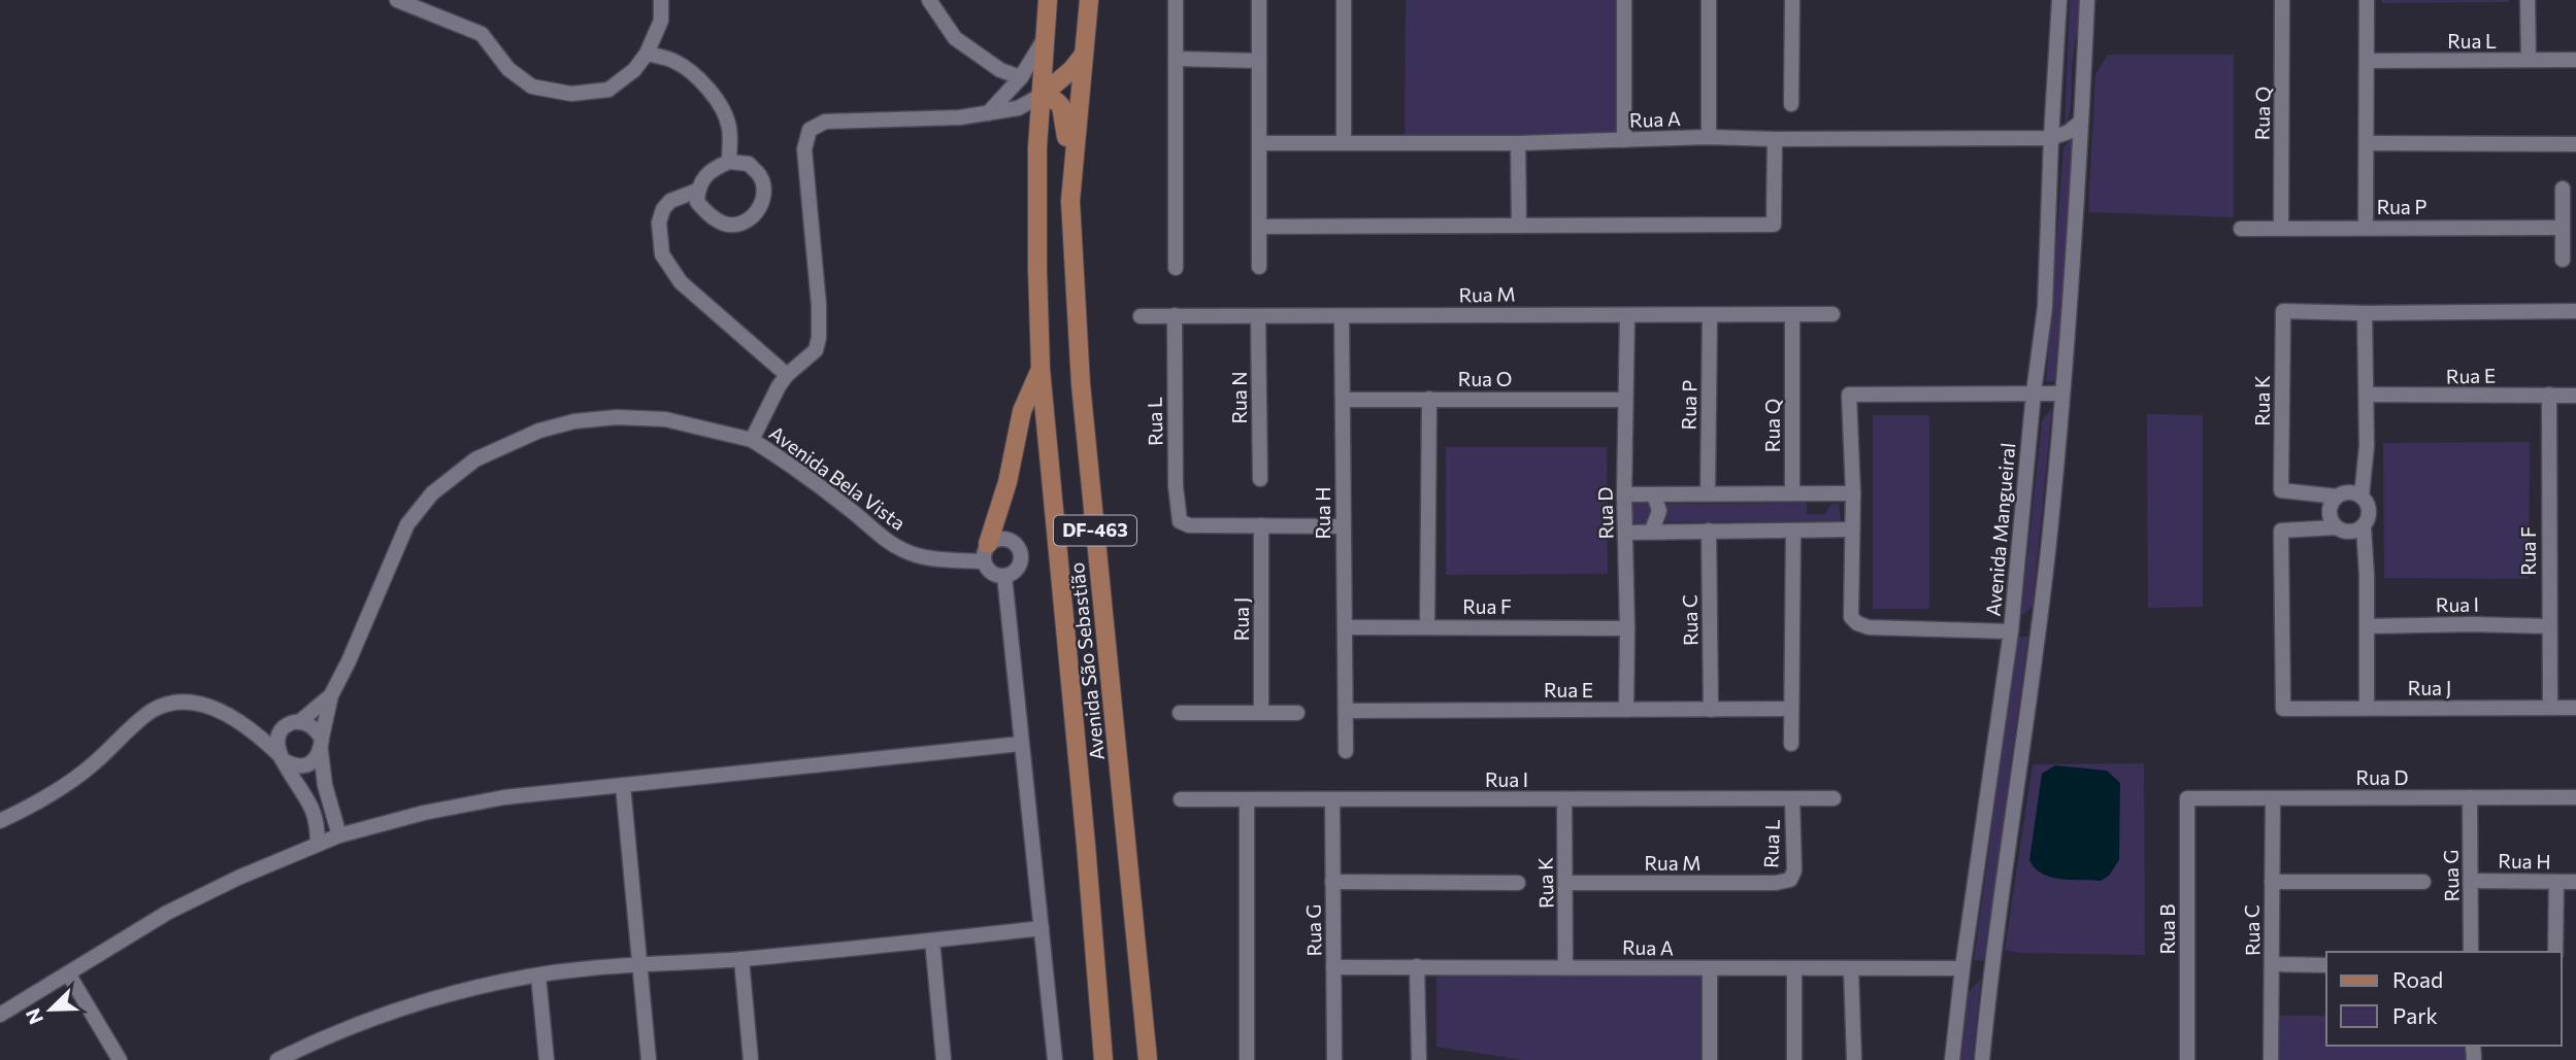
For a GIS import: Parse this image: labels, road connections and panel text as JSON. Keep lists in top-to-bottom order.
{
  "streets": {
    "main road": ["DF-463", "Avenida São Sebastião"],
    "street": [
      "Rua L",
      "Rua Q",
      "Rua A",
      "Rua P",
      "Rua M",
      "Rua E",
      "Rua O",
      "Rua N",
      "Rua K",
      "Avenida Bela Vista",
      "Rua H",
      "Rua D",
      "Avenida Mangueiral",
      "Rua F",
      "Rua I",
      "Rua J",
      "Rua C",
      "Rua G",
      "Rua B"
    ]
  },
  "crossings": [
    ["Rua L", "Rua M"],
    ["Rua L", "Rua I"],
    ["Rua L", "Rua J"],
    ["Rua Q", "Rua P"],
    ["Rua Q", "Rua M"],
    ["Rua A", "Rua K"],
    ["Rua A", "Avenida Mangueiral"],
    ["Rua A", "Rua G"],
    ["Rua P", "Rua M"],
    ["Rua M", "Rua N"],
    ["Rua M", "Rua K"],
    ["Rua M", "Rua H"],
    ["Rua M", "Rua D"],
    ["Rua E", "Rua H"],
    ["Rua E", "Rua D"],
    ["Rua E", "Rua F"],
    ["Rua E", "Rua C"],
    ["Rua O", "Rua H"],
    ["Rua O", "Rua D"],
    ["Rua K", "Rua I"],
    ["Rua K", "Rua J"],
    ["Rua H", "Rua F"],
    ["Rua H", "Rua G"],
    ["Rua D", "Rua F"],
    ["Rua D", "Rua C"],
    ["Rua D", "Rua G"],
    ["Rua D", "Rua B"],
    ["Rua F", "Rua I"],
    ["Rua F", "Rua J"],
    ["Rua I", "Rua G"]
  ],
  "legend": ["Road", "Park"],
  "north": "bottom left"
}
